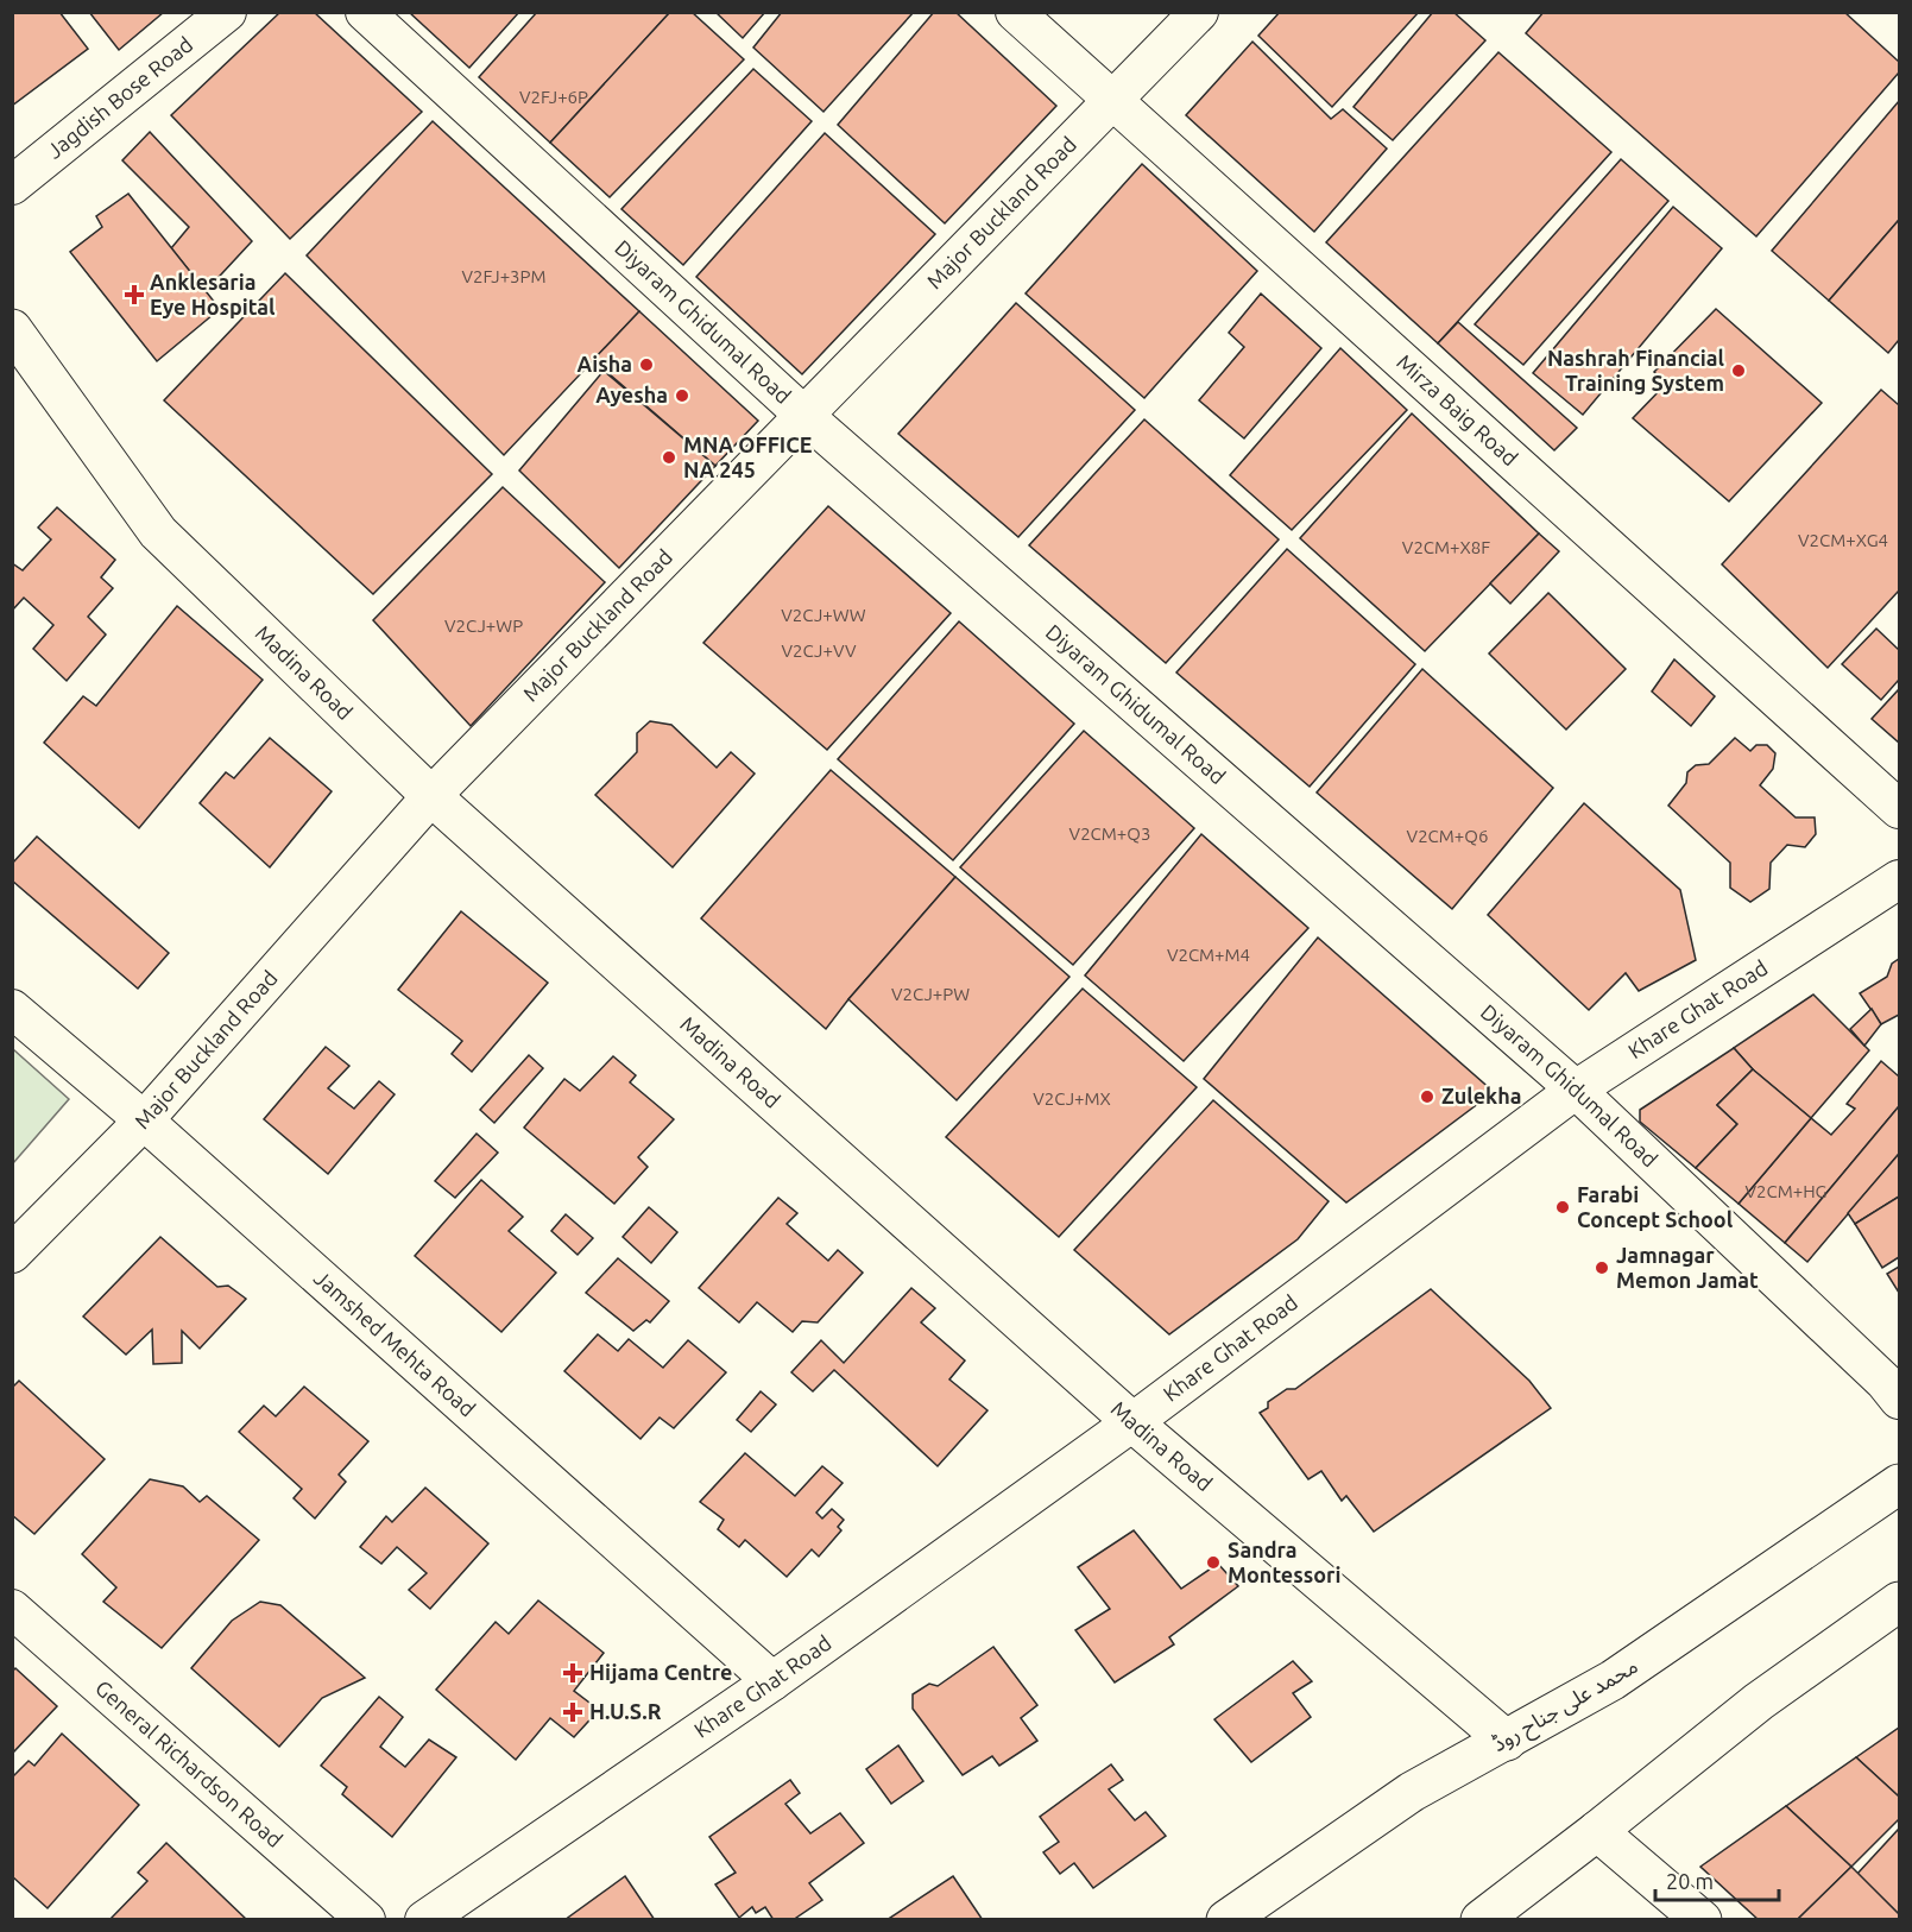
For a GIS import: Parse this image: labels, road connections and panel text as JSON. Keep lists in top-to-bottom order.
{
  "streets": {
    "main road": ["Madina Road", "محمد علی جناح روڈ"],
    "street": [
      "Jagdish Bose Road",
      "Major Buckland Road",
      "Diyaram Ghidumal Road",
      "Mirza Baig Road",
      "Khare Ghat Road",
      "Jamshed Mehta Road",
      "General Richardson Road"
    ]
  },
  "crossings": [
    ["Major Buckland Road", "Diyaram Ghidumal Road"],
    ["Major Buckland Road", "Mirza Baig Road"],
    ["Major Buckland Road", "Madina Road"],
    ["Major Buckland Road", "Jamshed Mehta Road"],
    ["Diyaram Ghidumal Road", "Khare Ghat Road"],
    ["Madina Road", "Khare Ghat Road"],
    ["Madina Road", "محمد علی جناح روڈ"],
    ["Khare Ghat Road", "Jamshed Mehta Road"]
  ],
  "places": {
    "health": ["Anklesaria Eye Hospital", "Hijama Centre", "H.U.S.R"],
    "other": [
      "Aisha",
      "Nashrah Financial Training System",
      "Ayesha",
      "MNA OFFICE NA 245",
      "Zulekha",
      "Farabi Concept School",
      "Jamnagar Memon Jamat",
      "Sandra Montessori"
    ]
  },
  "house_numbers": [
    "V2FJ+6P",
    "V2FJ+3PM",
    "V2CM+XG4",
    "V2CM+X8F",
    "V2CJ+WW",
    "V2CJ+WP",
    "V2CJ+VV",
    "V2CM+Q3",
    "V2CM+Q6",
    "V2CM+M4",
    "V2CJ+PW",
    "V2CJ+MX",
    "V2CM+HG"
  ],
  "scale_bar": "20 m"
}
